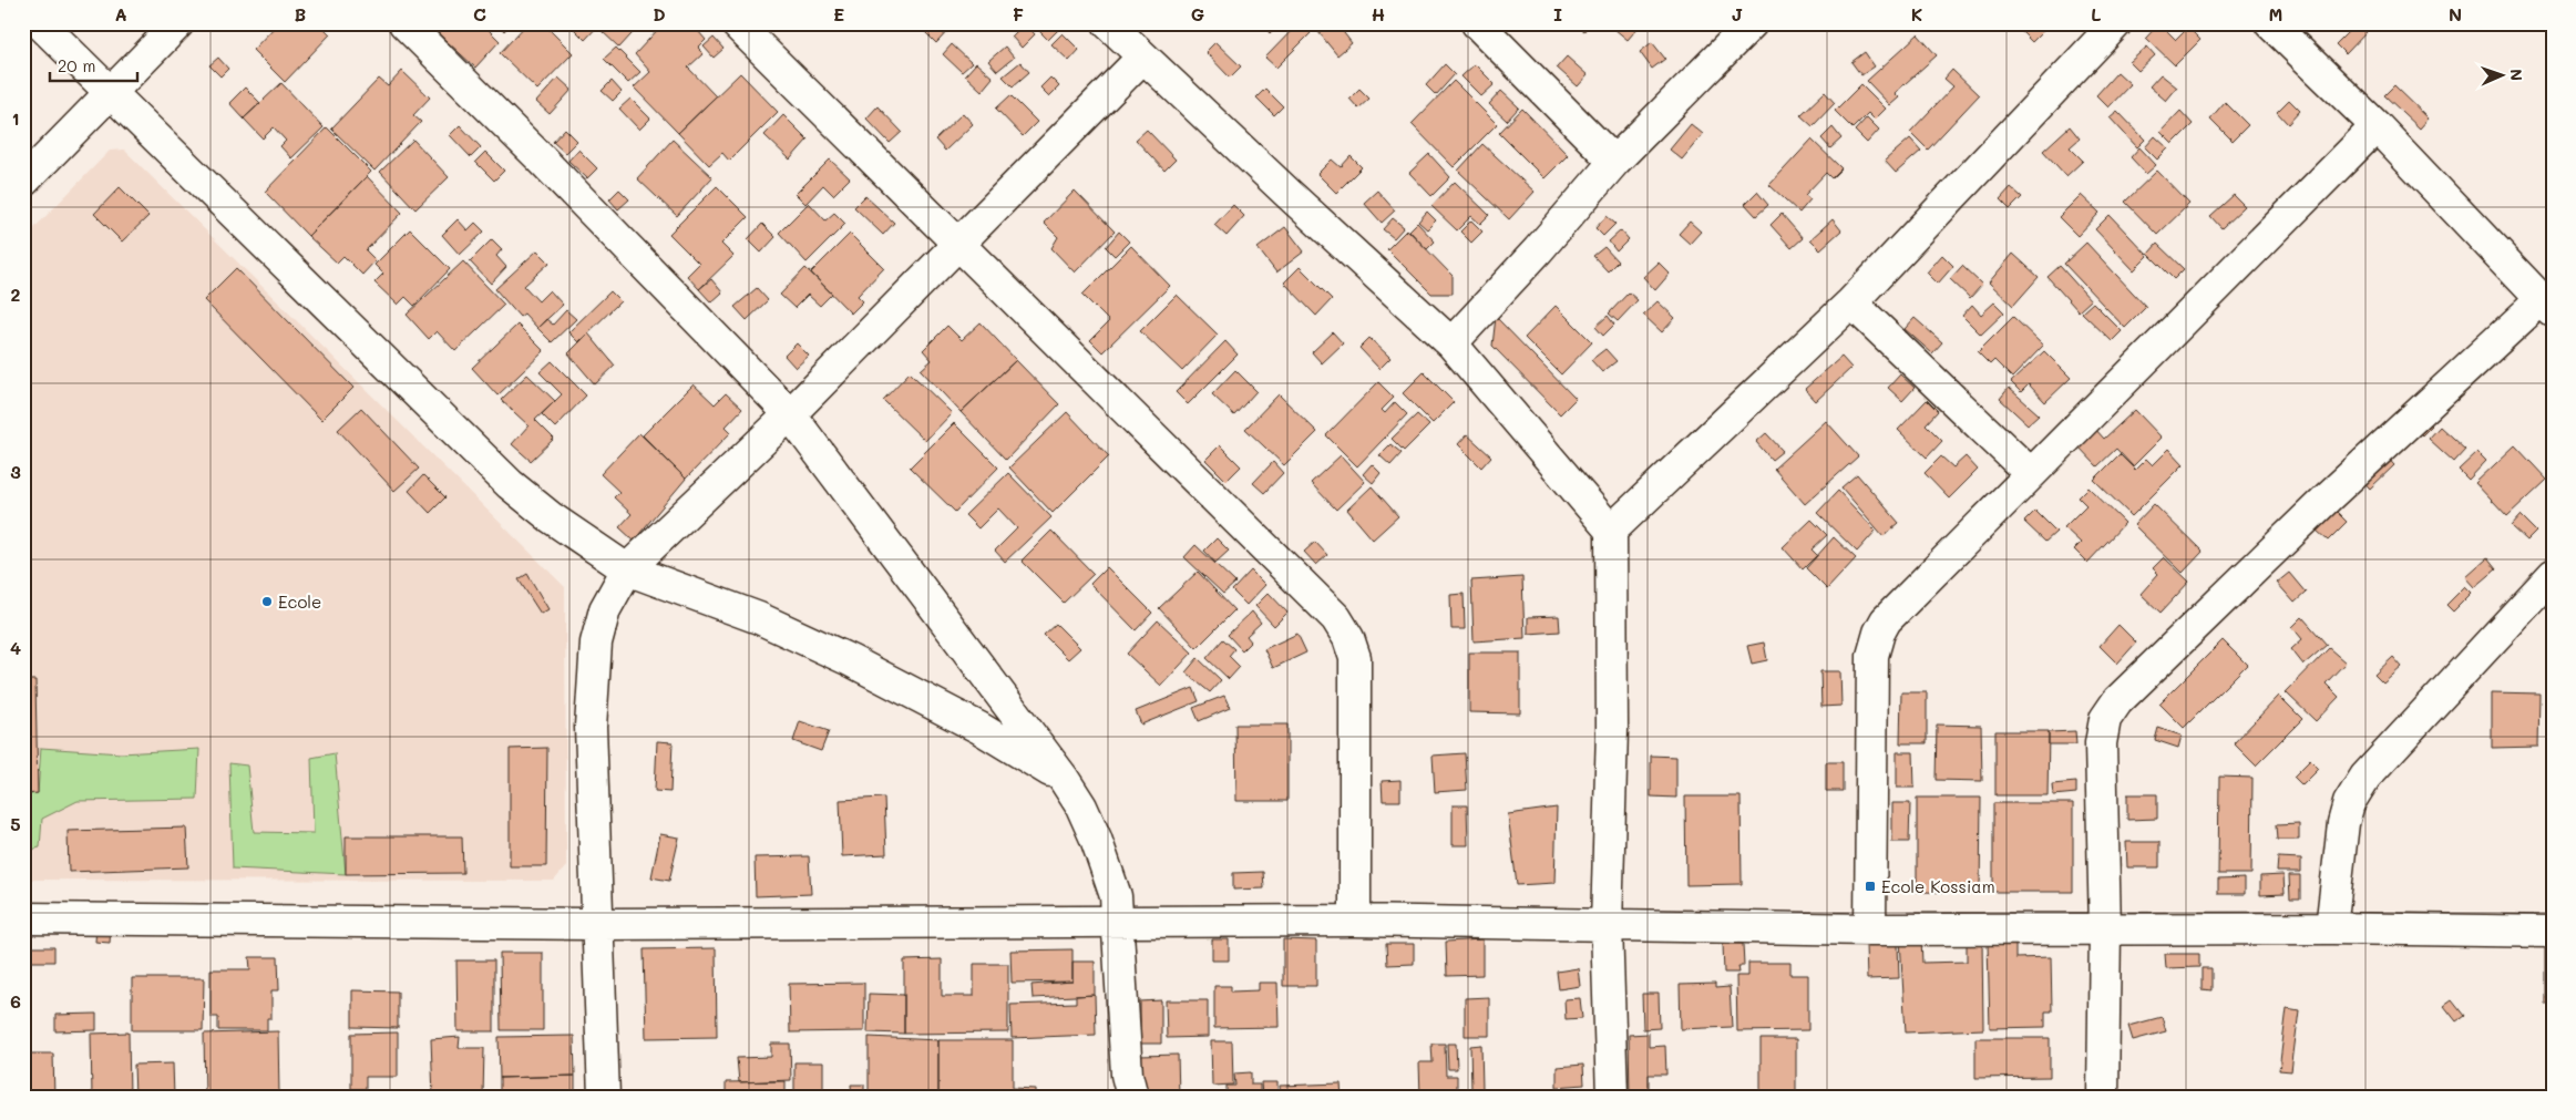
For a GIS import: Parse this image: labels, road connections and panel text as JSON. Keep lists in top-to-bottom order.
{
  "places": {
    "other": ["Ecole"],
    "transit": ["Ecole Kossiam"]
  },
  "scale_bar": "20 m",
  "north": "right",
  "grid": {
    "columns": [
      "A",
      "B",
      "C",
      "D",
      "E",
      "F",
      "G",
      "H",
      "I",
      "J",
      "K",
      "L",
      "M",
      "N"
    ],
    "rows": [
      "1",
      "2",
      "3",
      "4",
      "5",
      "6"
    ]
  }
}
